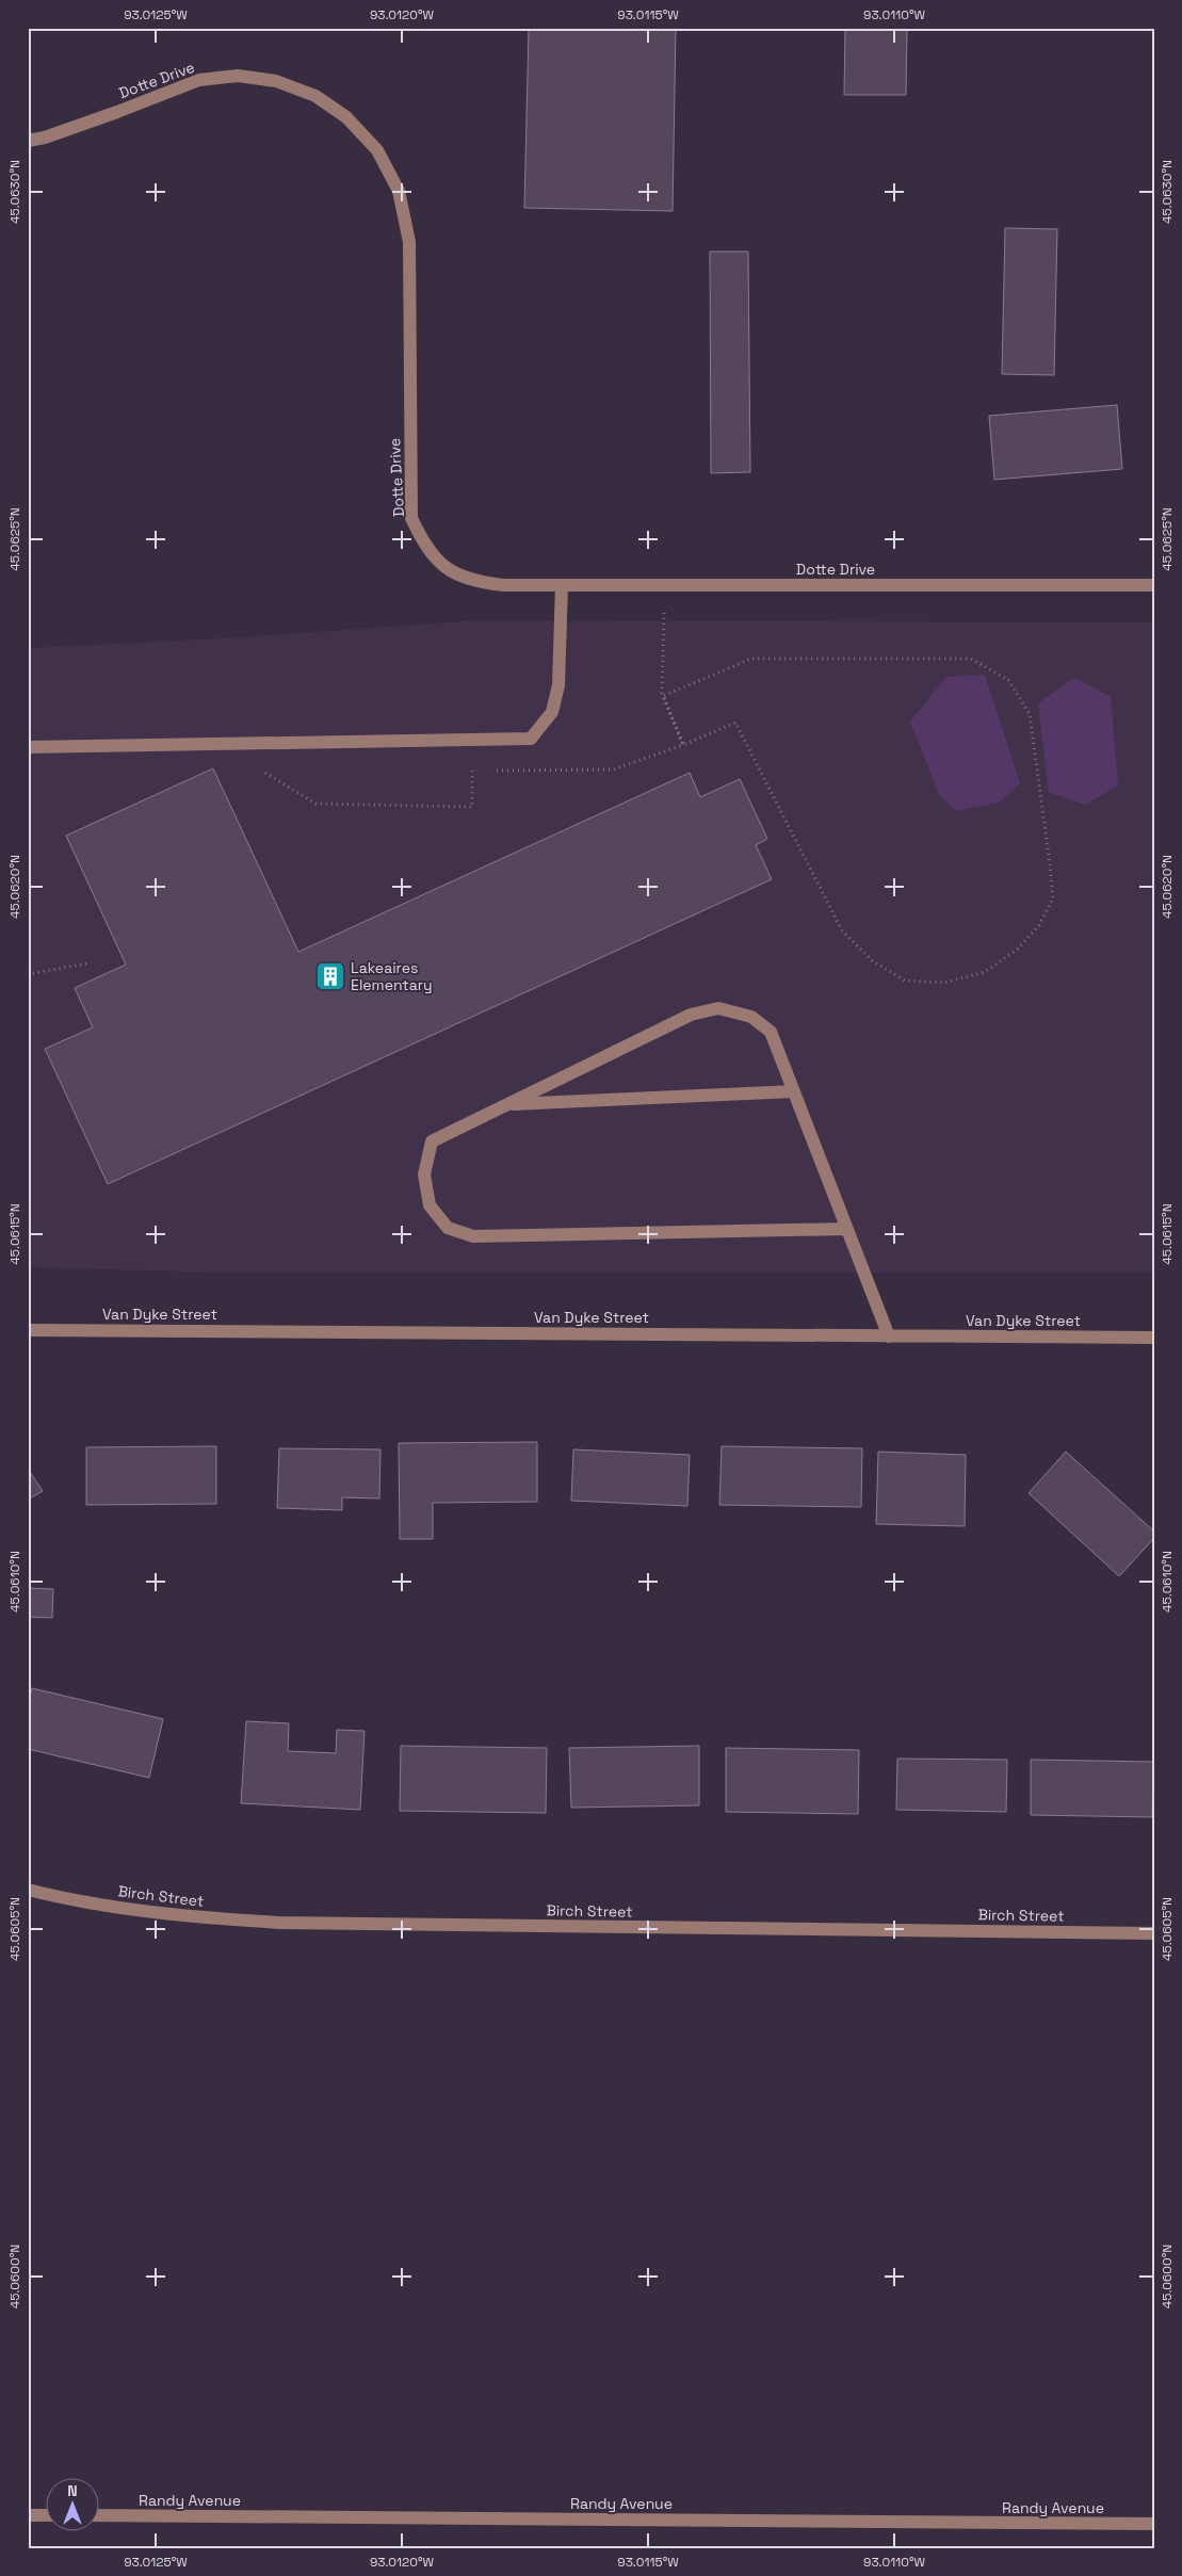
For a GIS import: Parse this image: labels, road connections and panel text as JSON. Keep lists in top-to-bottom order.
{
  "streets": {
    "street": [
      "Dotte Drive",
      "Van Dyke Street",
      "Birch Street",
      "Randy Avenue"
    ]
  },
  "places": {
    "building": ["Lakeaires Elementary"]
  },
  "north": "top",
  "coordinates": [
    "93.0125°W",
    "93.0120°W",
    "93.0115°W",
    "93.0110°W",
    "45.0630°N",
    "45.0625°N",
    "45.0620°N",
    "45.0615°N",
    "45.0610°N",
    "45.0605°N",
    "45.0600°N"
  ]
}
